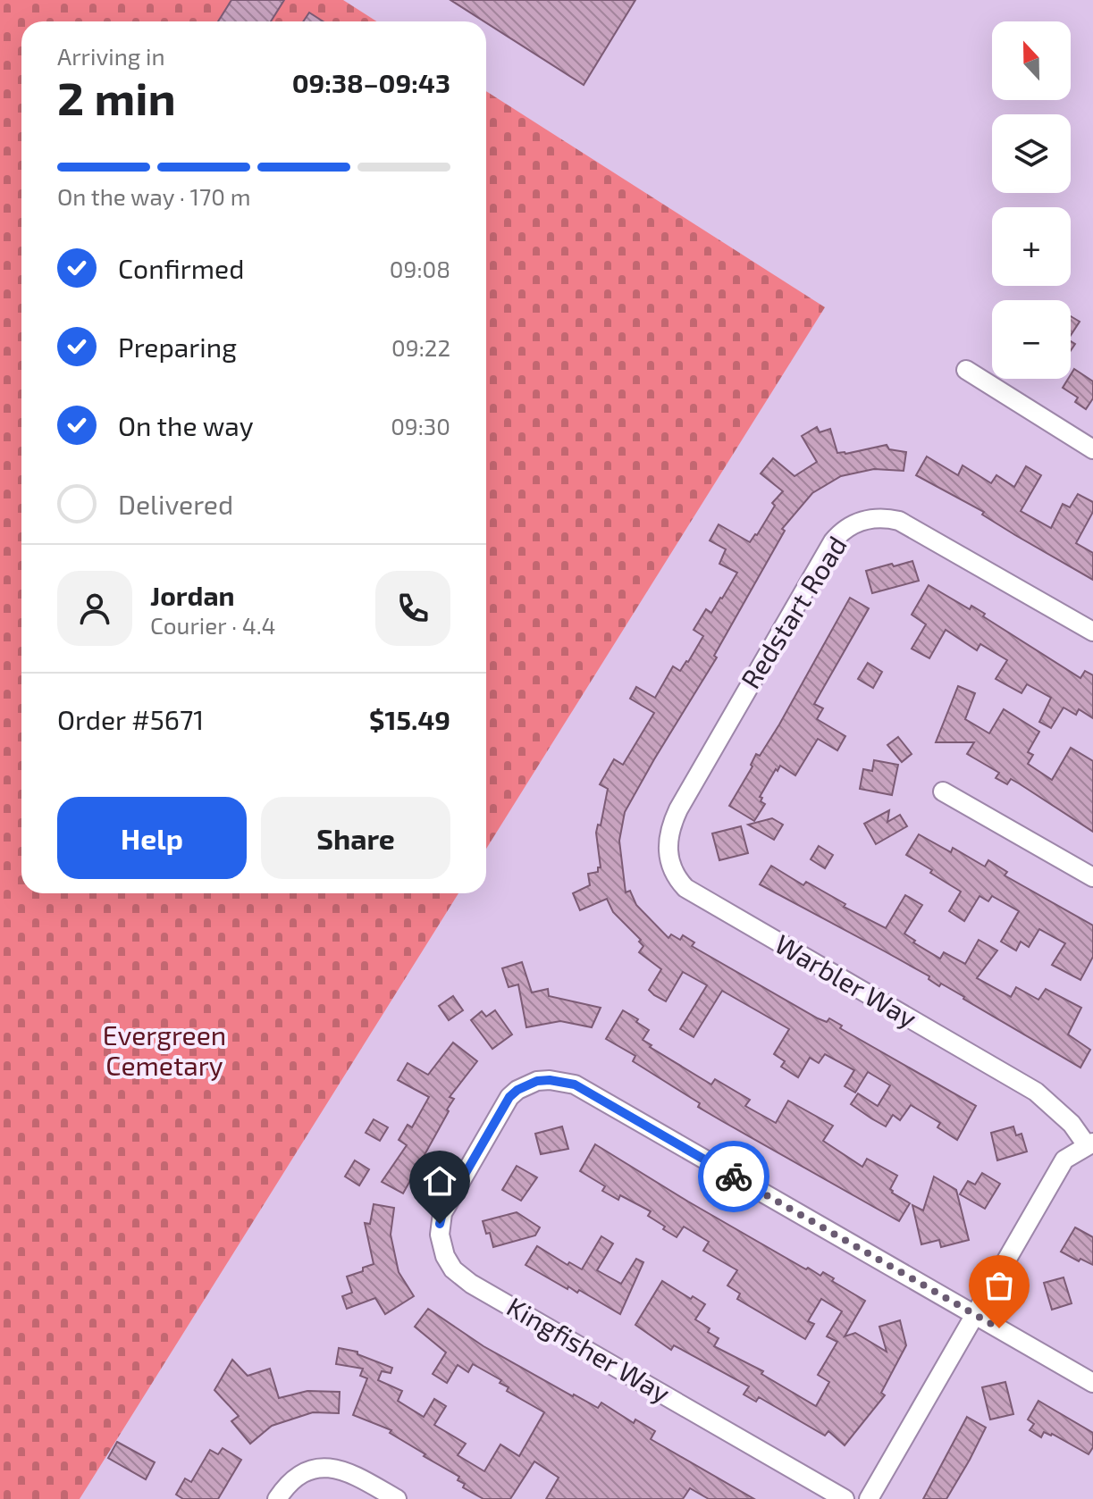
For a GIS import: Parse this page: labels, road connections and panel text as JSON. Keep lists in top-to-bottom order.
{
  "streets": {
    "street": ["Redstart Road", "Warbler Way", "Kingfisher Way"]
  },
  "crossings": [
    ["Redstart Road", "Warbler Way"]
  ],
  "parks": ["Evergreen Cemetary"],
  "north": "top",
  "page": {
    "map_buttons": ["+", "−"],
    "heading": ["2 min", "Arriving in", "09:38–09:43"],
    "panel": [
      "Jordan",
      "Courier · 4.4",
      "Order #5671",
      "$15.49"
    ],
    "bar": "On the way · 170 m",
    "list": [
      ["Confirmed", "09:08"],
      ["Preparing", "09:22"],
      ["On the way", "09:30"],
      "Delivered"
    ],
    "buttons": ["Help", "Share"]
  }
}
